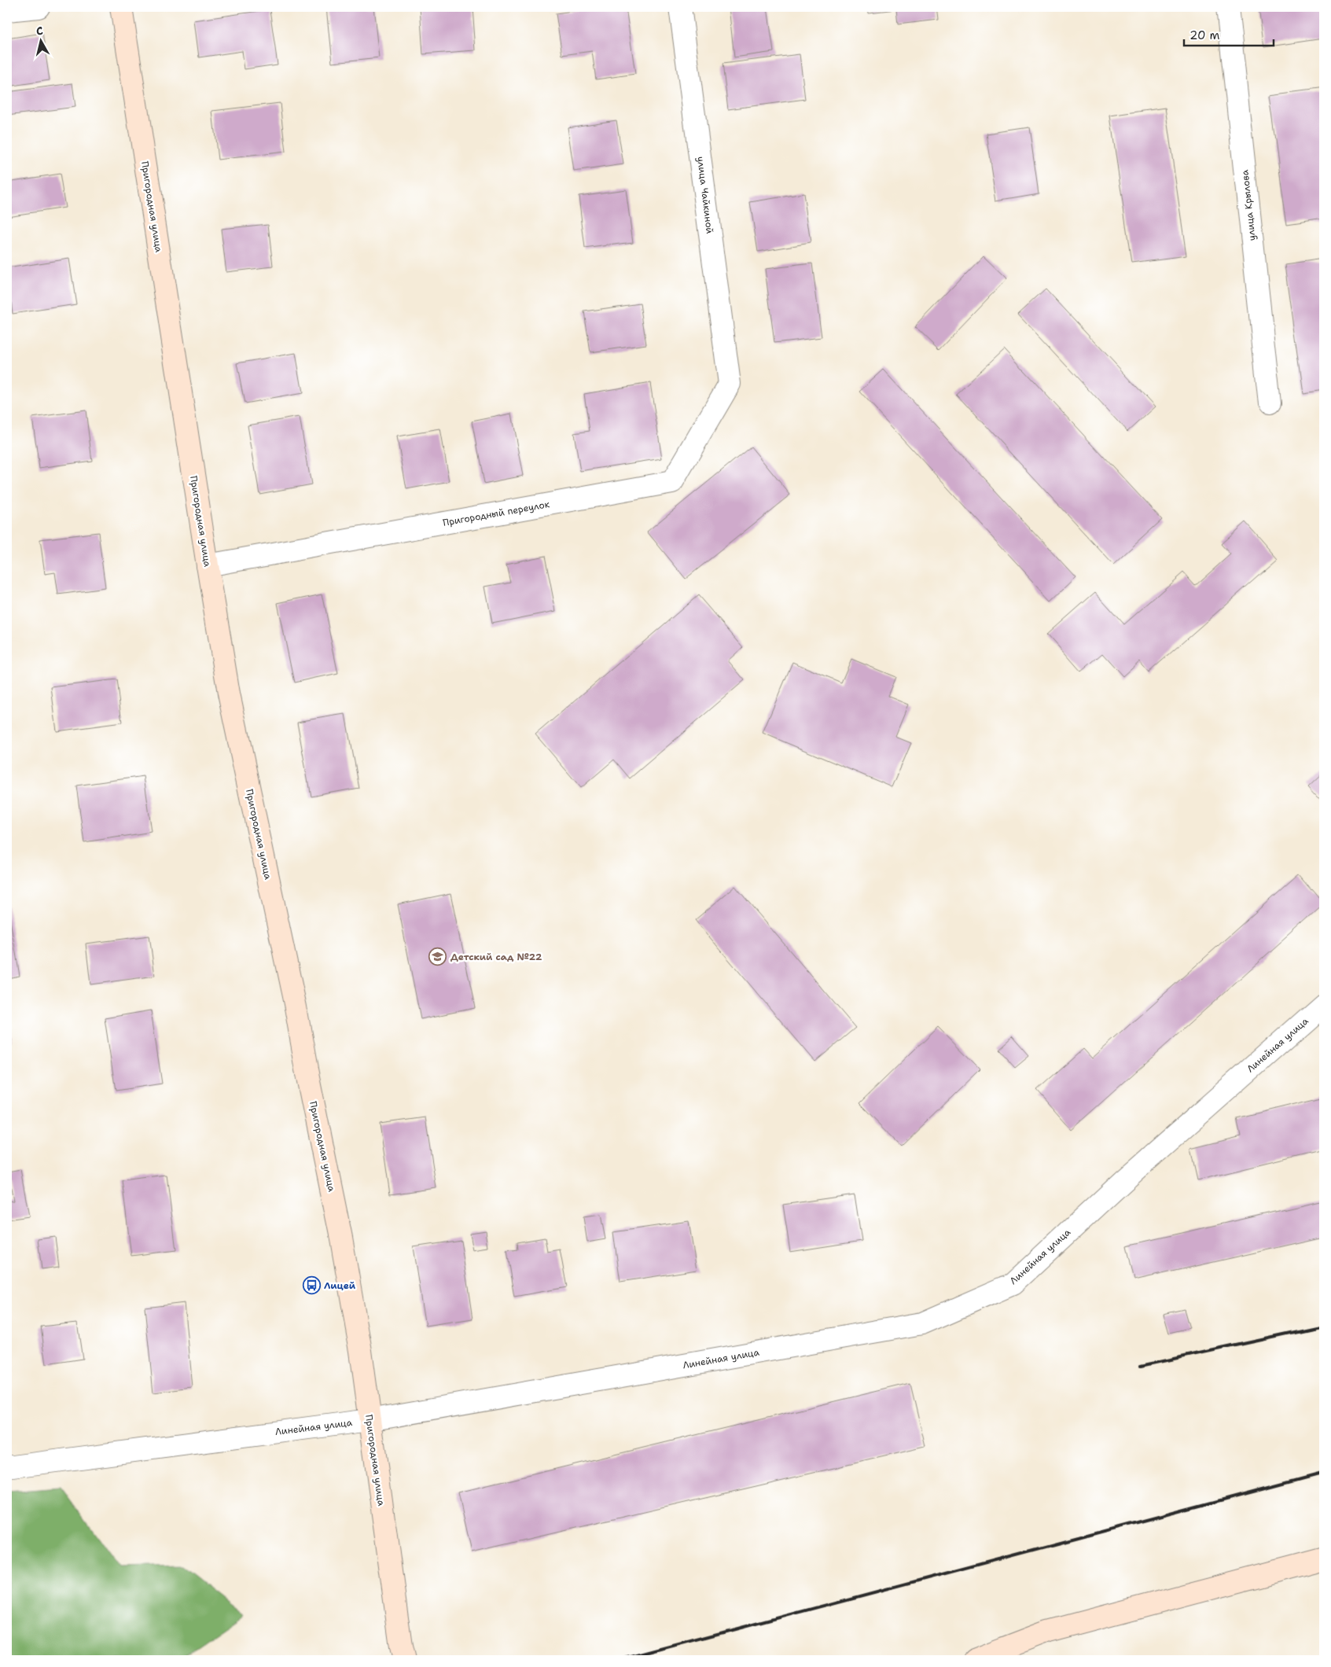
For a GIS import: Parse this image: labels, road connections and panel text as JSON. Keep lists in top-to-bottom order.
{
  "streets": {
    "main road": ["Пригородная улица"],
    "street": [
      "улица Чайкиной",
      "улица Крылова",
      "Пригородный переулок",
      "Линейная улица"
    ]
  },
  "crossings": [
    ["улица Чайкиной", "Пригородный переулок"],
    ["Пригородная улица", "Пригородный переулок"],
    ["Пригородная улица", "Линейная улица"]
  ],
  "places": {
    "school or university": ["Детский сад №22"],
    "bus stop": ["Лицей"]
  },
  "scale_bar": "20 m",
  "north": "top"
}
